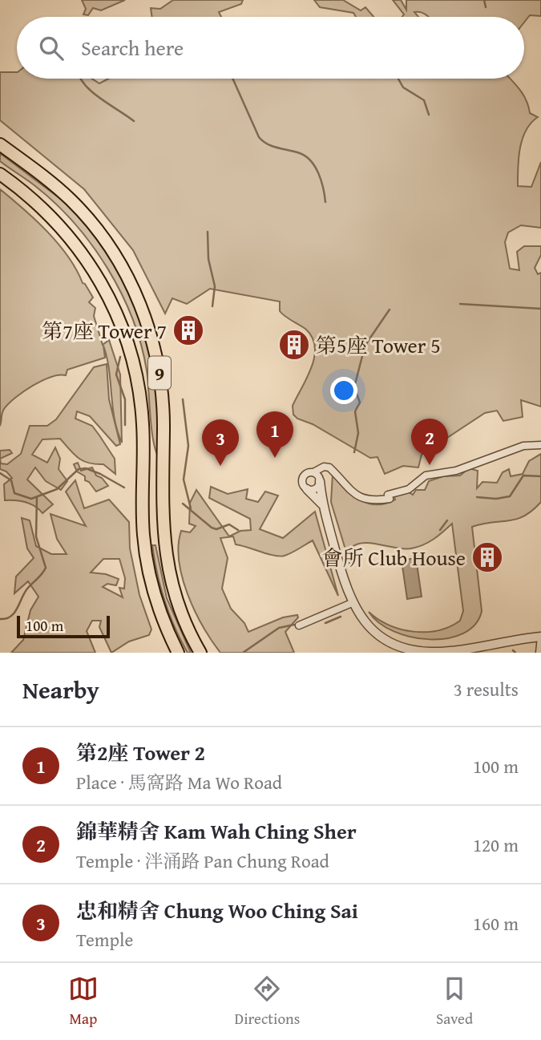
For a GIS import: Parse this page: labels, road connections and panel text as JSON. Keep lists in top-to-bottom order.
{
  "streets": {
    "highway": ["9"]
  },
  "places": {
    "building": ["第7座 Tower 7", "第5座 Tower 5", "會所 Club House"]
  },
  "scale_bar": "100 m",
  "page": {
    "search": "Search here",
    "pins": ["1", "2", "3"],
    "scale": "100 m",
    "heading": ["Nearby", "3 results"],
    "list": [
      {
        "mark": "1",
        "name": "第2座 Tower 2",
        "note": "Place · 馬窩路 Ma Wo Road",
        "value": "100 m"
      },
      {
        "mark": "2",
        "name": "錦華精舍 Kam Wah Ching Sher",
        "note": "Temple · 泮涌路 Pan Chung Road",
        "value": "120 m"
      },
      {
        "mark": "3",
        "name": "忠和精舍 Chung Woo Ching Sai",
        "note": "Temple",
        "value": "160 m"
      }
    ],
    "nav": ["Map", "Directions", "Saved"]
  }
}
